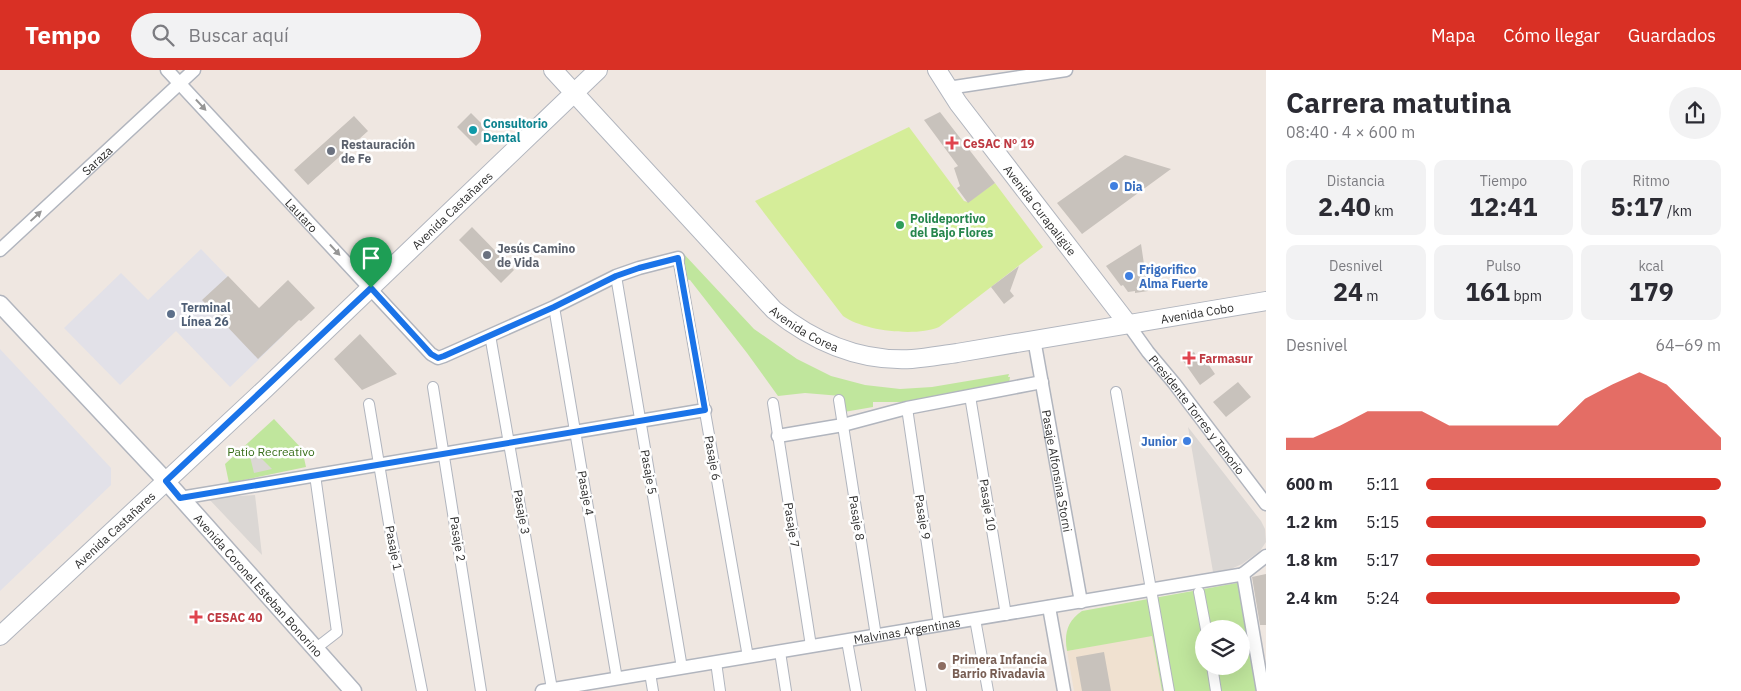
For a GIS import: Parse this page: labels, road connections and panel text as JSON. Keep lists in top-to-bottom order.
{
  "streets": {
    "main road": [
      "Avenida Castañares",
      "Avenida Curapaligüe",
      "Avenida Cobo",
      "Avenida Corea"
    ],
    "street": [
      "Saraza",
      "Lautaro",
      "Presidente Torres y Tenorio",
      "Pasaje 6",
      "Pasaje Alfonsina Storni",
      "Pasaje 5",
      "Pasaje 4",
      "Pasaje 10",
      "Pasaje 3",
      "Pasaje 9",
      "Pasaje 8",
      "Pasaje 7",
      "Pasaje 2",
      "Pasaje 1",
      "Avenida Coronel Esteban Bonorino",
      "Malvinas Argentinas"
    ]
  },
  "crossings": [
    ["Saraza", "Lautaro"],
    ["Avenida Castañares", "Lautaro"],
    ["Avenida Castañares", "Avenida Corea"],
    ["Avenida Castañares", "Avenida Coronel Esteban Bonorino"],
    ["Avenida Curapaligüe", "Avenida Cobo"],
    ["Avenida Curapaligüe", "Avenida Corea"],
    ["Avenida Curapaligüe", "Presidente Torres y Tenorio"],
    ["Lautaro", "Pasaje 3"],
    ["Avenida Cobo", "Avenida Corea"],
    ["Avenida Cobo", "Presidente Torres y Tenorio"],
    ["Avenida Corea", "Presidente Torres y Tenorio"],
    ["Avenida Corea", "Pasaje Alfonsina Storni"],
    ["Pasaje 6", "Malvinas Argentinas"],
    ["Pasaje Alfonsina Storni", "Malvinas Argentinas"],
    ["Pasaje 5", "Malvinas Argentinas"],
    ["Pasaje 4", "Malvinas Argentinas"],
    ["Pasaje 10", "Malvinas Argentinas"],
    ["Pasaje 3", "Malvinas Argentinas"],
    ["Pasaje 9", "Malvinas Argentinas"],
    ["Pasaje 8", "Malvinas Argentinas"],
    ["Pasaje 7", "Malvinas Argentinas"]
  ],
  "one_way": ["Saraza", "Lautaro"],
  "parks": ["Patio Recreativo"],
  "places": {
    "other": [
      "Consultorio Dental",
      "Restauración de Fe",
      "Dia",
      "Polideportivo del Bajo Flores",
      "Jesús Camino de Vida",
      "Frigorifico Alma Fuerte",
      "Terminal Línea 26",
      "Junior",
      "Primera Infancia Barrio Rivadavia"
    ],
    "health": ["CeSAC Nº 19", "Farmasur", "CESAC 40"]
  },
  "page": {
    "header": "Tempo",
    "search": "Buscar aquí",
    "nav": ["Mapa", "Cómo llegar", "Guardados"],
    "heading": ["Carrera matutina", "08:40 · 4 × 600 m"],
    "stats": [
      ["Distancia", "2.40 km"],
      ["Tiempo", "12:41"],
      ["Ritmo", "5:17 /km"],
      ["Desnivel", "24 m"],
      ["Pulso", "161 bpm"],
      ["kcal", "179"]
    ],
    "chart": ["Desnivel", "64–69 m"],
    "list": [
      {
        "name": "600 m",
        "note": "5:11"
      },
      {
        "name": "1.2 km",
        "note": "5:15"
      },
      {
        "name": "1.8 km",
        "note": "5:17"
      },
      {
        "name": "2.4 km",
        "note": "5:24"
      }
    ]
  }
}
